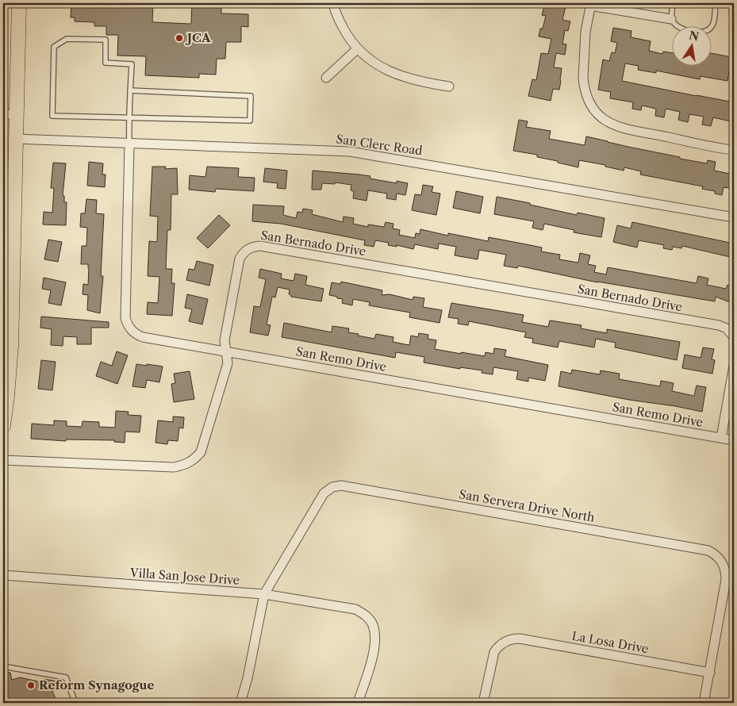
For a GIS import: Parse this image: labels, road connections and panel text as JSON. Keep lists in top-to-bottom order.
{
  "streets": {
    "street": [
      "San Clerc Road",
      "San Bernado Drive",
      "San Remo Drive",
      "San Servera Drive North",
      "Villa San Jose Drive",
      "La Losa Drive"
    ]
  },
  "crossings": [
    ["San Clerc Road", "San Remo Drive"],
    ["San Bernado Drive", "San Remo Drive"],
    ["San Servera Drive North", "Villa San Jose Drive"],
    ["San Servera Drive North", "La Losa Drive"]
  ],
  "places": ["JCA", "Reform Synagogue"],
  "north": "top"
}
